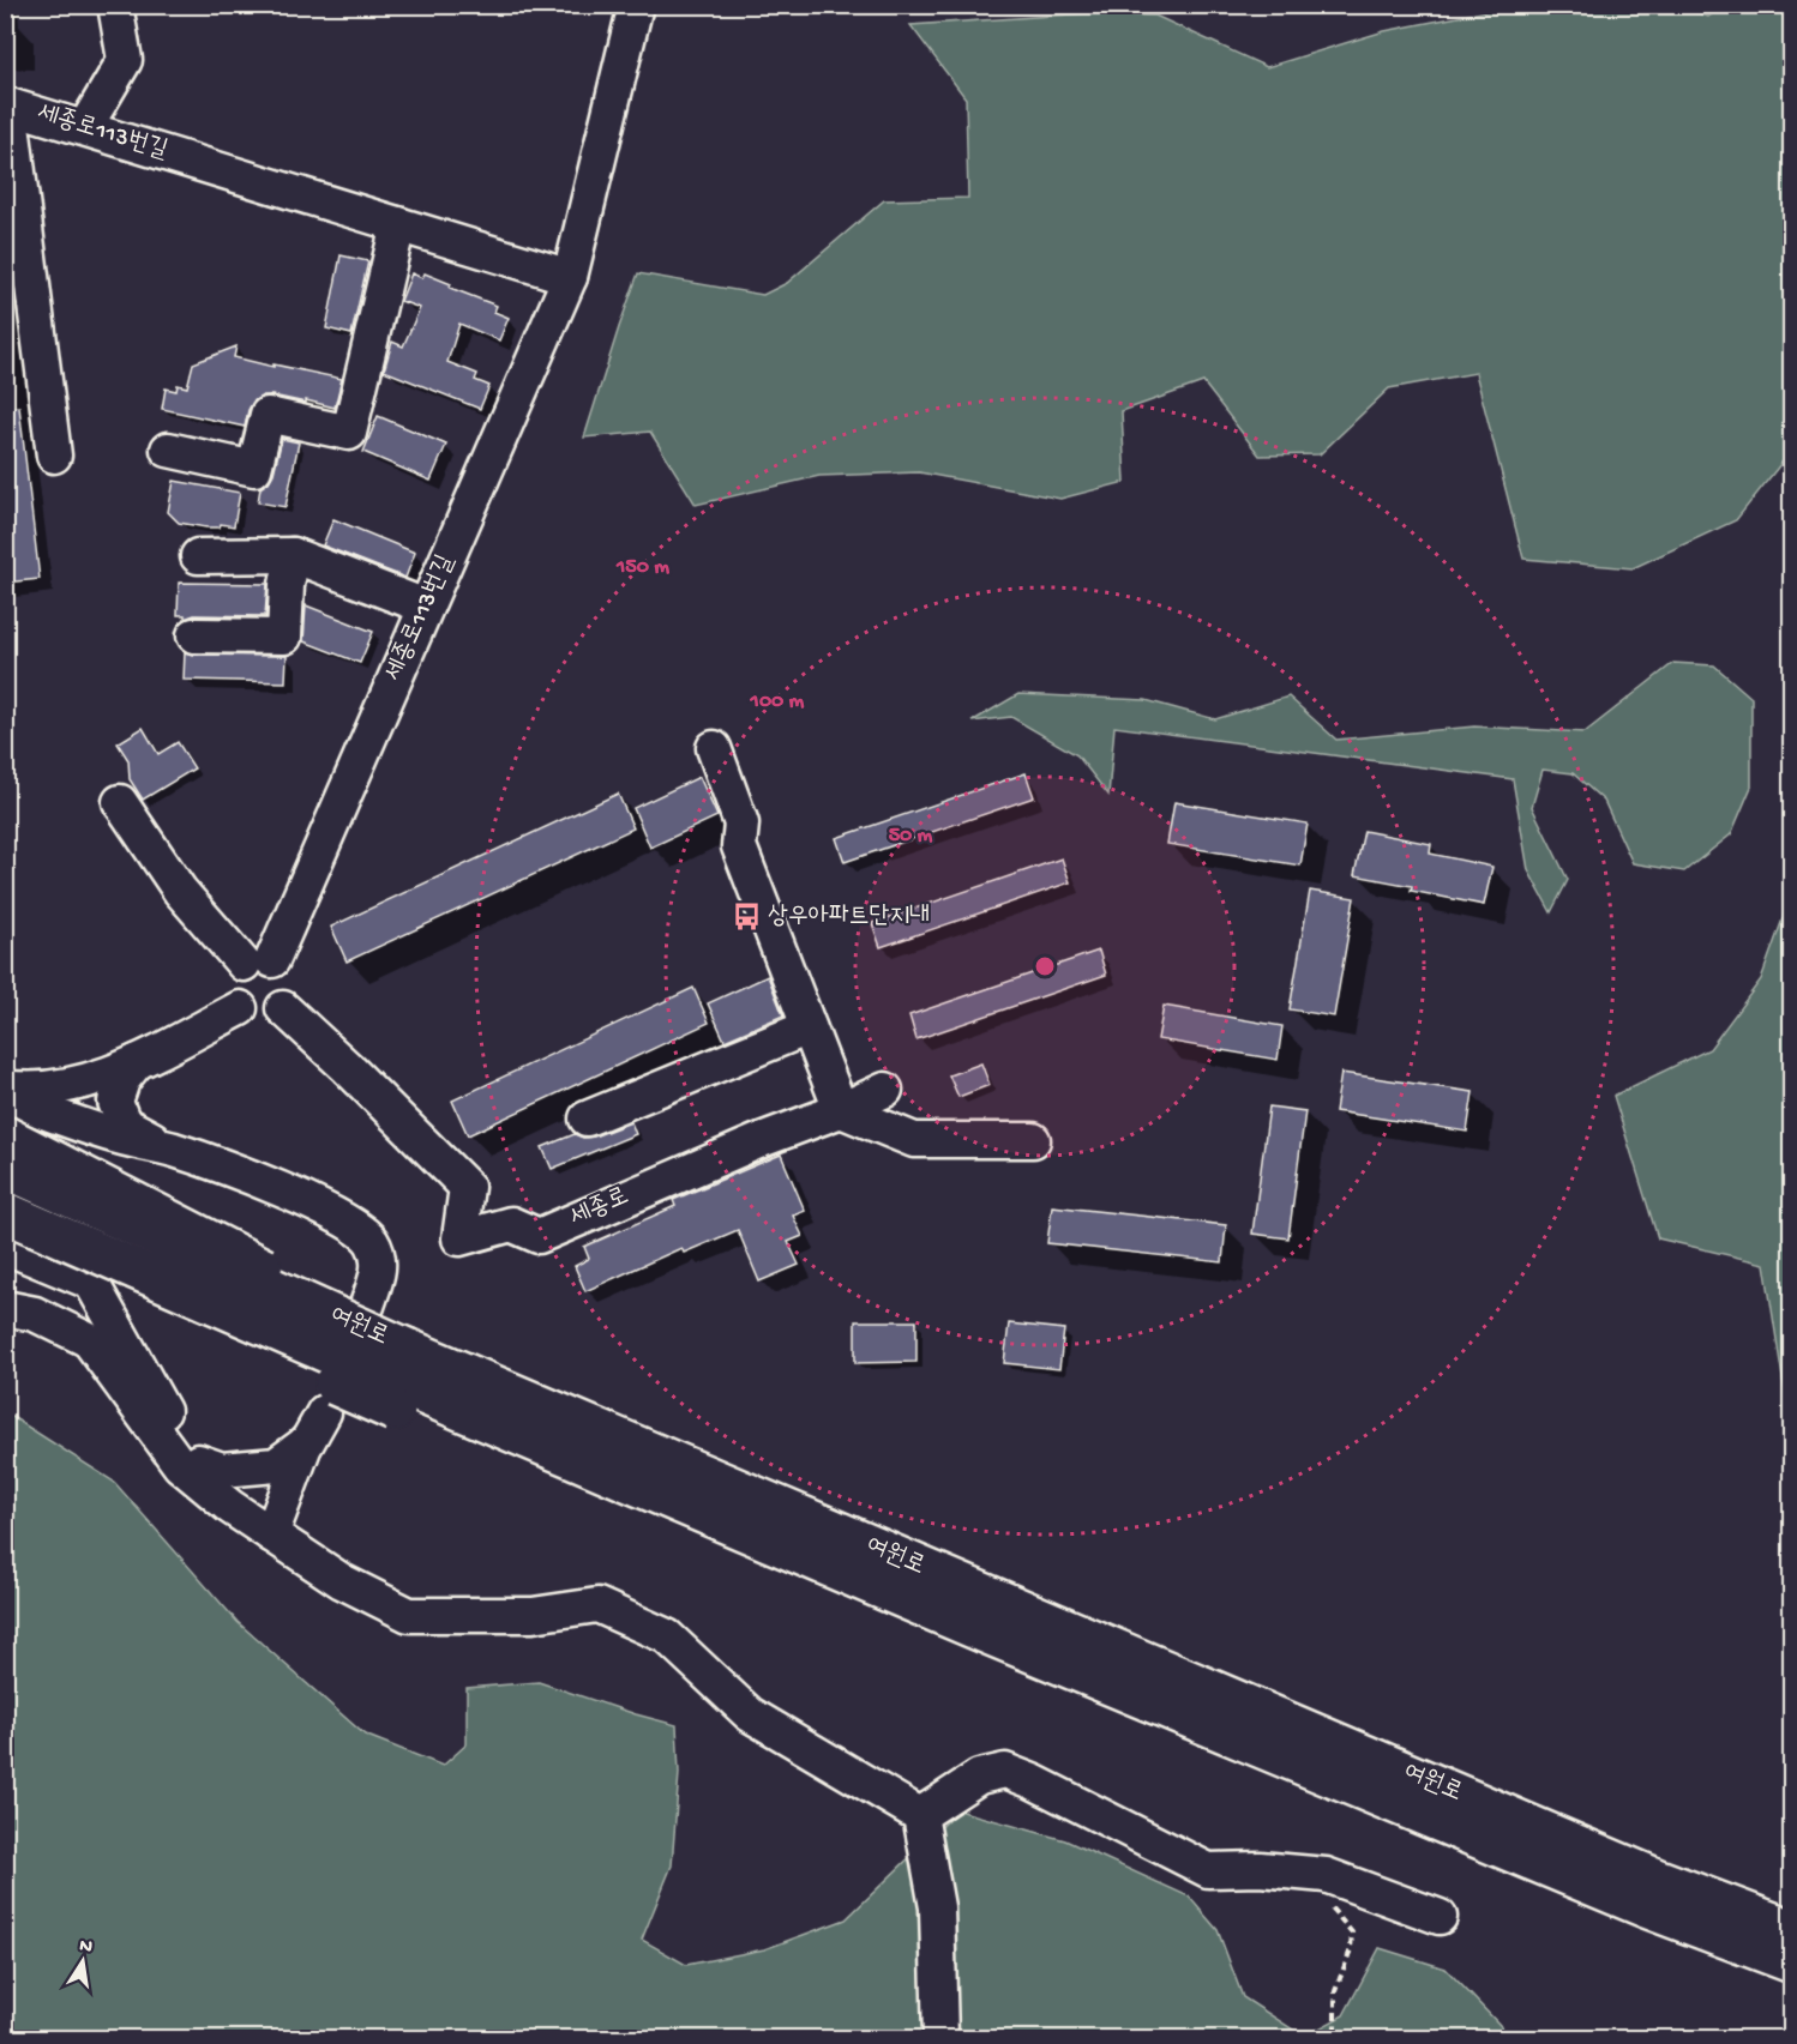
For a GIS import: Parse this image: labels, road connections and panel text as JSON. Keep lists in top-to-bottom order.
{
  "streets": {
    "highway": ["여원로"],
    "street": ["세종로113번길", "세종로"]
  },
  "crossings": [
    ["세종로113번길", "세종로"]
  ],
  "places": {
    "bus stop": ["상우아파트단지내"]
  },
  "north": "top",
  "rings": ["150 m", "100 m", "50 m"]
}
